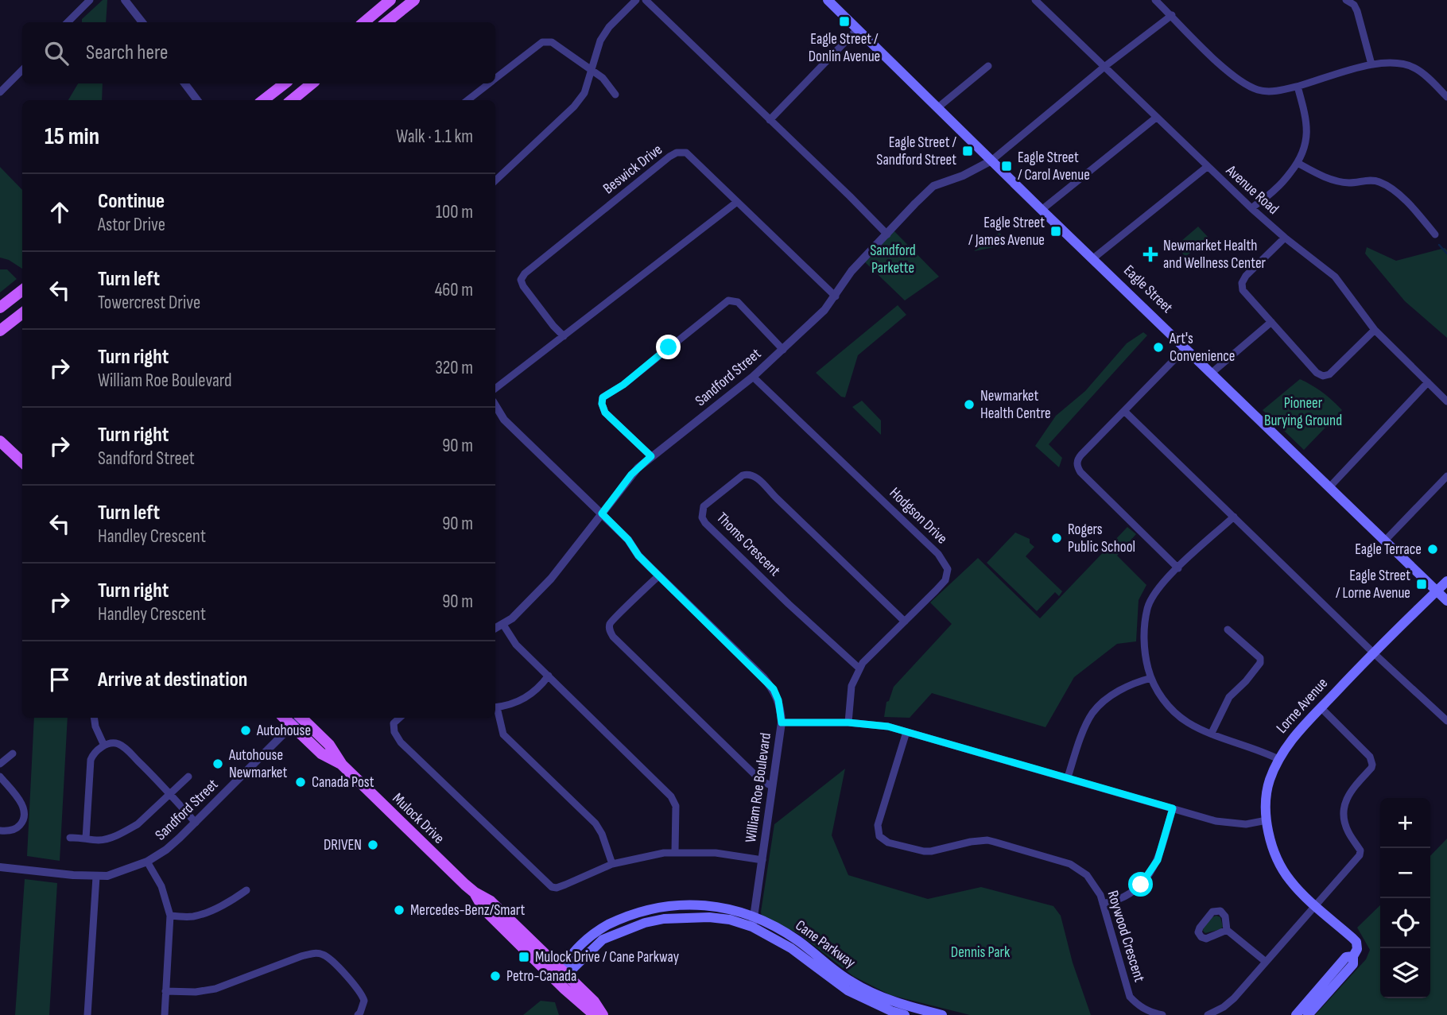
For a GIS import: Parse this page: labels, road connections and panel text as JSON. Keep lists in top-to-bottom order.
{
  "streets": {
    "main road": [
      "Eagle Street",
      "Lorne Avenue",
      "Mulock Drive",
      "Cane Parkway"
    ],
    "street": [
      "Beswick Drive",
      "Avenue Road",
      "Sandford Street",
      "Hodgson Drive",
      "Thoms Crescent",
      "William Roe Boulevard",
      "Roywood Crescent"
    ]
  },
  "crossings": [
    ["Beswick Drive", "Sandford Street"],
    ["Eagle Street", "Sandford Street"],
    ["Eagle Street", "Lorne Avenue"],
    ["Sandford Street", "Hodgson Drive"],
    ["Sandford Street", "William Roe Boulevard"],
    ["Sandford Street", "Mulock Drive"],
    ["Hodgson Drive", "Thoms Crescent"],
    ["William Roe Boulevard", "Cane Parkway"],
    ["Mulock Drive", "Cane Parkway"]
  ],
  "parks": ["Sandford Parkette", "Pioneer Burying Ground", "Dennis Park"],
  "places": {
    "transit": [
      "Eagle Street / Donlin Avenue",
      "Eagle Street / Sandford Street",
      "Eagle Street / Carol Avenue",
      "Eagle Street / James Avenue",
      "Eagle Street / Lorne Avenue",
      "Mulock Drive / Cane Parkway"
    ],
    "health": ["Newmarket Health and Wellness Center"],
    "other": [
      "Art's Convenience",
      "Newmarket Health Centre",
      "Rogers Public School",
      "Eagle Terrace",
      "Autohouse",
      "Autohouse Newmarket",
      "Canada Post",
      "DRIVEN",
      "Mercedes-Benz/Smart",
      "Petro-Canada"
    ]
  },
  "page": {
    "search": "Search here",
    "heading": ["15 min", "Walk · 1.1 km"],
    "list": [
      ["Continue", "Astor Drive", "100 m"],
      ["Turn left", "Towercrest Drive", "460 m"],
      ["Turn right", "William Roe Boulevard", "320 m"],
      ["Turn right", "Sandford Street", "90 m"],
      ["Turn left", "Handley Crescent", "90 m"],
      ["Turn right", "Handley Crescent", "90 m"],
      "Arrive at destination"
    ],
    "map_buttons": ["+", "−"]
  }
}
